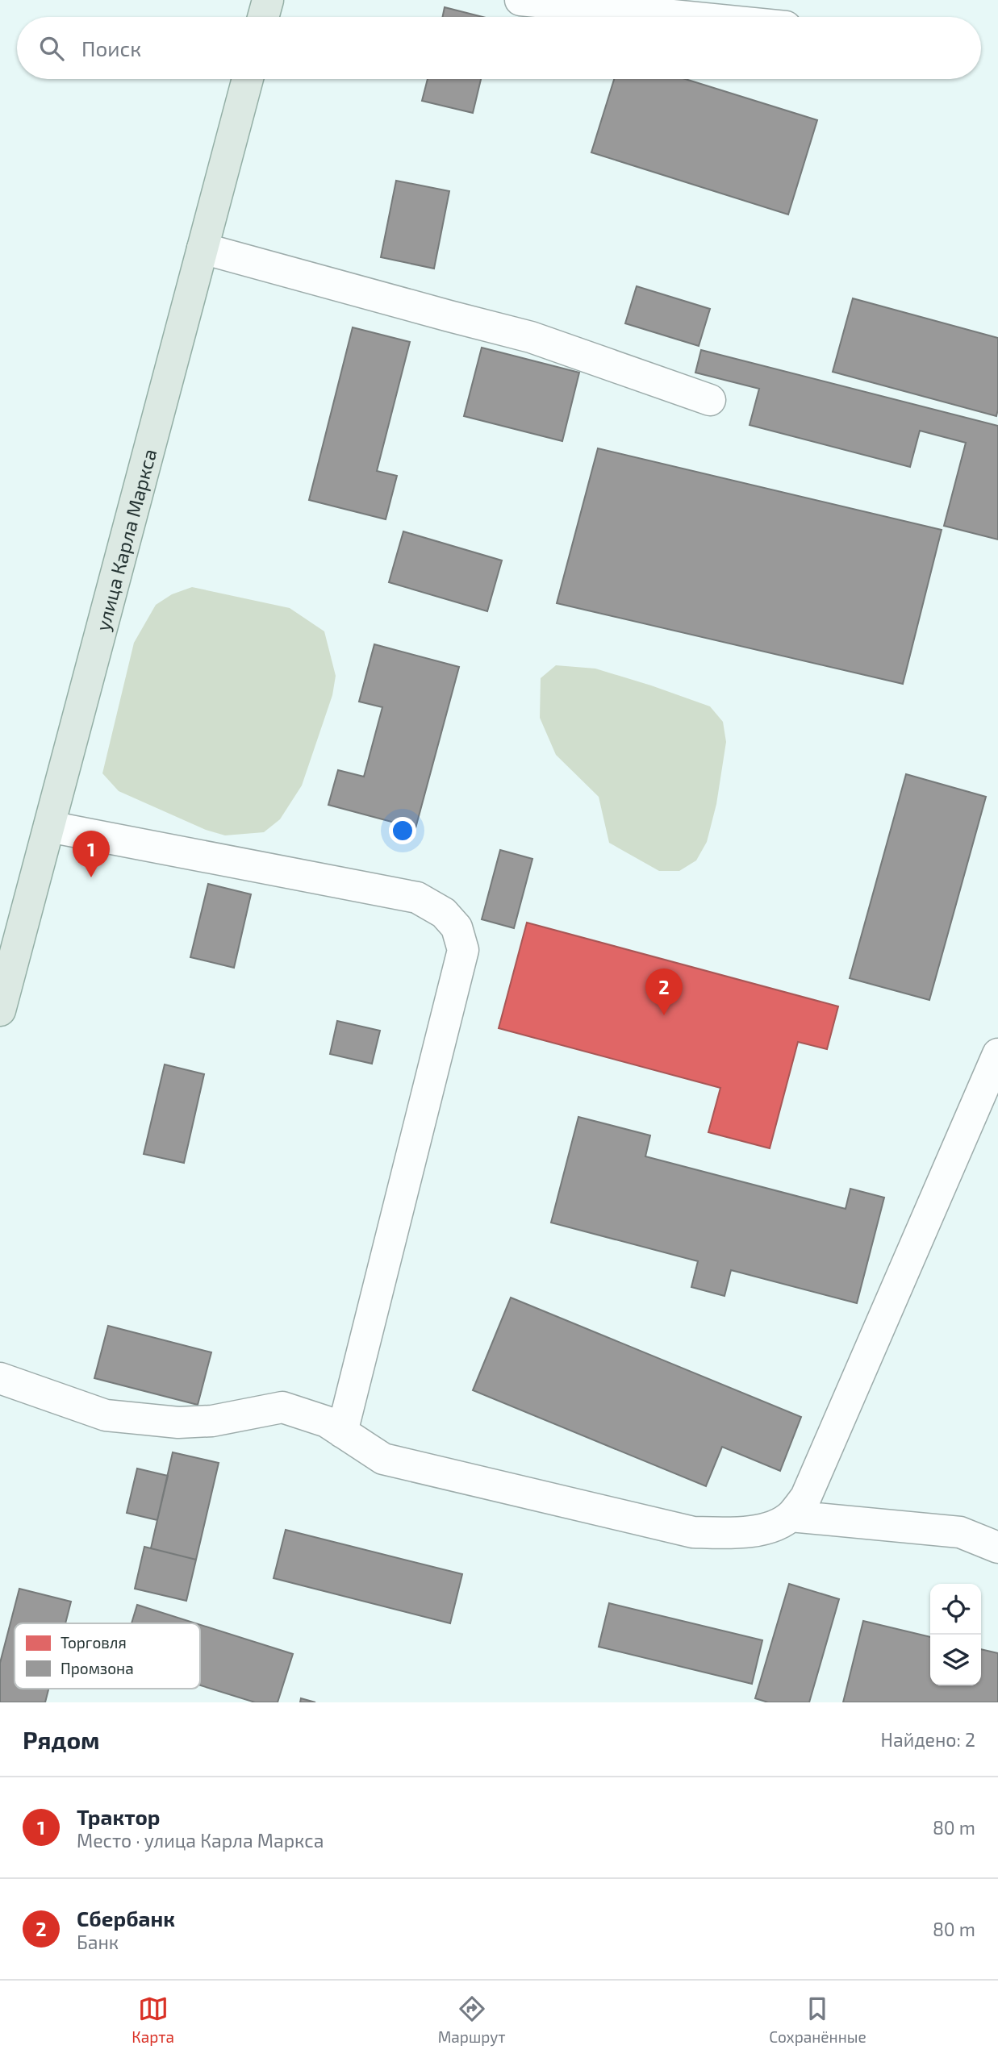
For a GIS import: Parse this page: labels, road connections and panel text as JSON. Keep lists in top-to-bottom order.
{
  "streets": {
    "main road": ["улица Карла Маркса"]
  },
  "legend": ["Торговля", "Промзона"],
  "page": {
    "search": "Поиск",
    "pins": ["1", "2"],
    "heading": ["Рядом", "Найдено: 2"],
    "list": [
      {
        "mark": "1",
        "name": "Трактор",
        "note": "Место · улица Карла Маркса",
        "value": "80 m"
      },
      {
        "mark": "2",
        "name": "Сбербанк",
        "note": "Банк",
        "value": "80 m"
      }
    ],
    "nav": ["Карта", "Маршрут", "Сохранённые"]
  }
}
